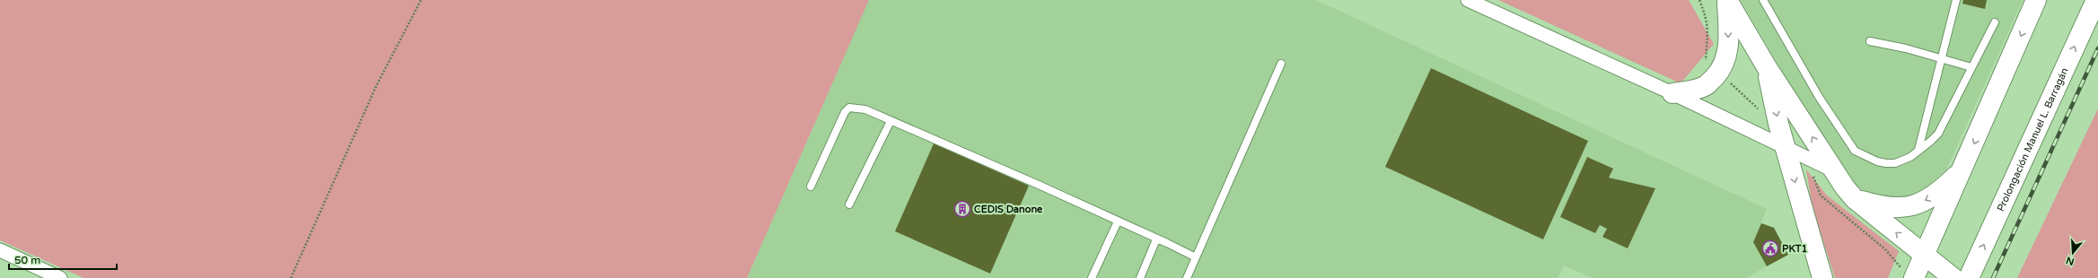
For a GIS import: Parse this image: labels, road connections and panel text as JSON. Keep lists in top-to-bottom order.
{
  "streets": {
    "street": ["Prolongación Manuel L. Barragán"]
  },
  "places": {
    "building": ["CEDIS Danone"],
    "public building": ["PKT1"]
  },
  "scale_bar": "50 m",
  "north": "bottom"
}
